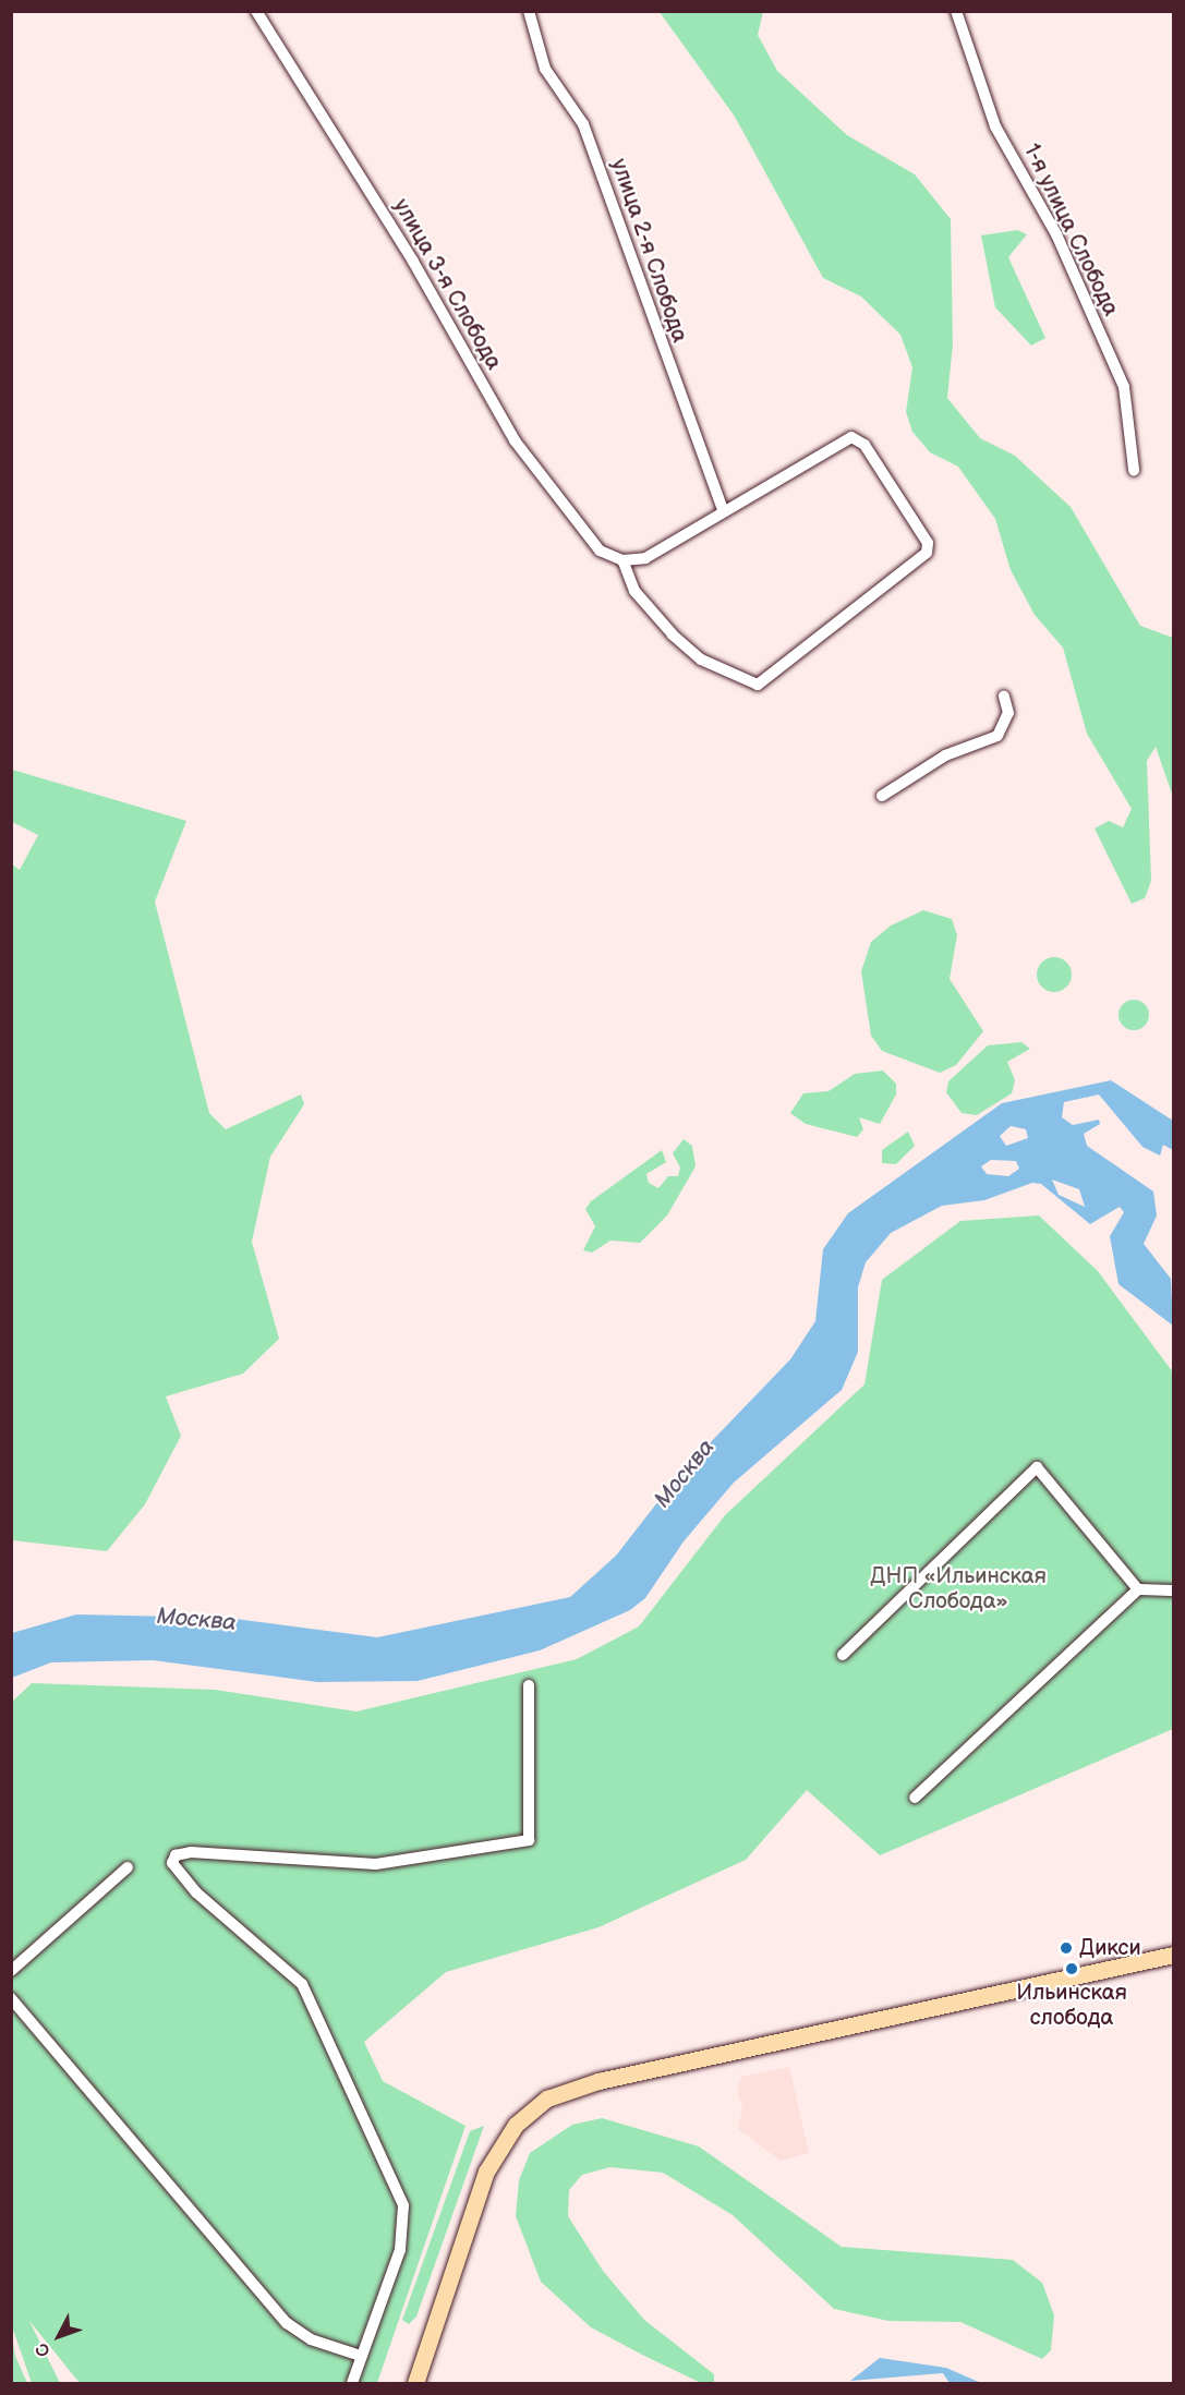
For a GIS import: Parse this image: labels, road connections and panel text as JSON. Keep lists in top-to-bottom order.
{
  "streets": {
    "street": ["1-я улица Слобода", "улица 2-я Слобода", "улица 3-я Слобода"]
  },
  "water": ["Москва"],
  "parks": ["ДНП «Ильинская Слобода»"],
  "places": ["Дикси", "Ильинская слобода"],
  "north": "bottom left"
}
